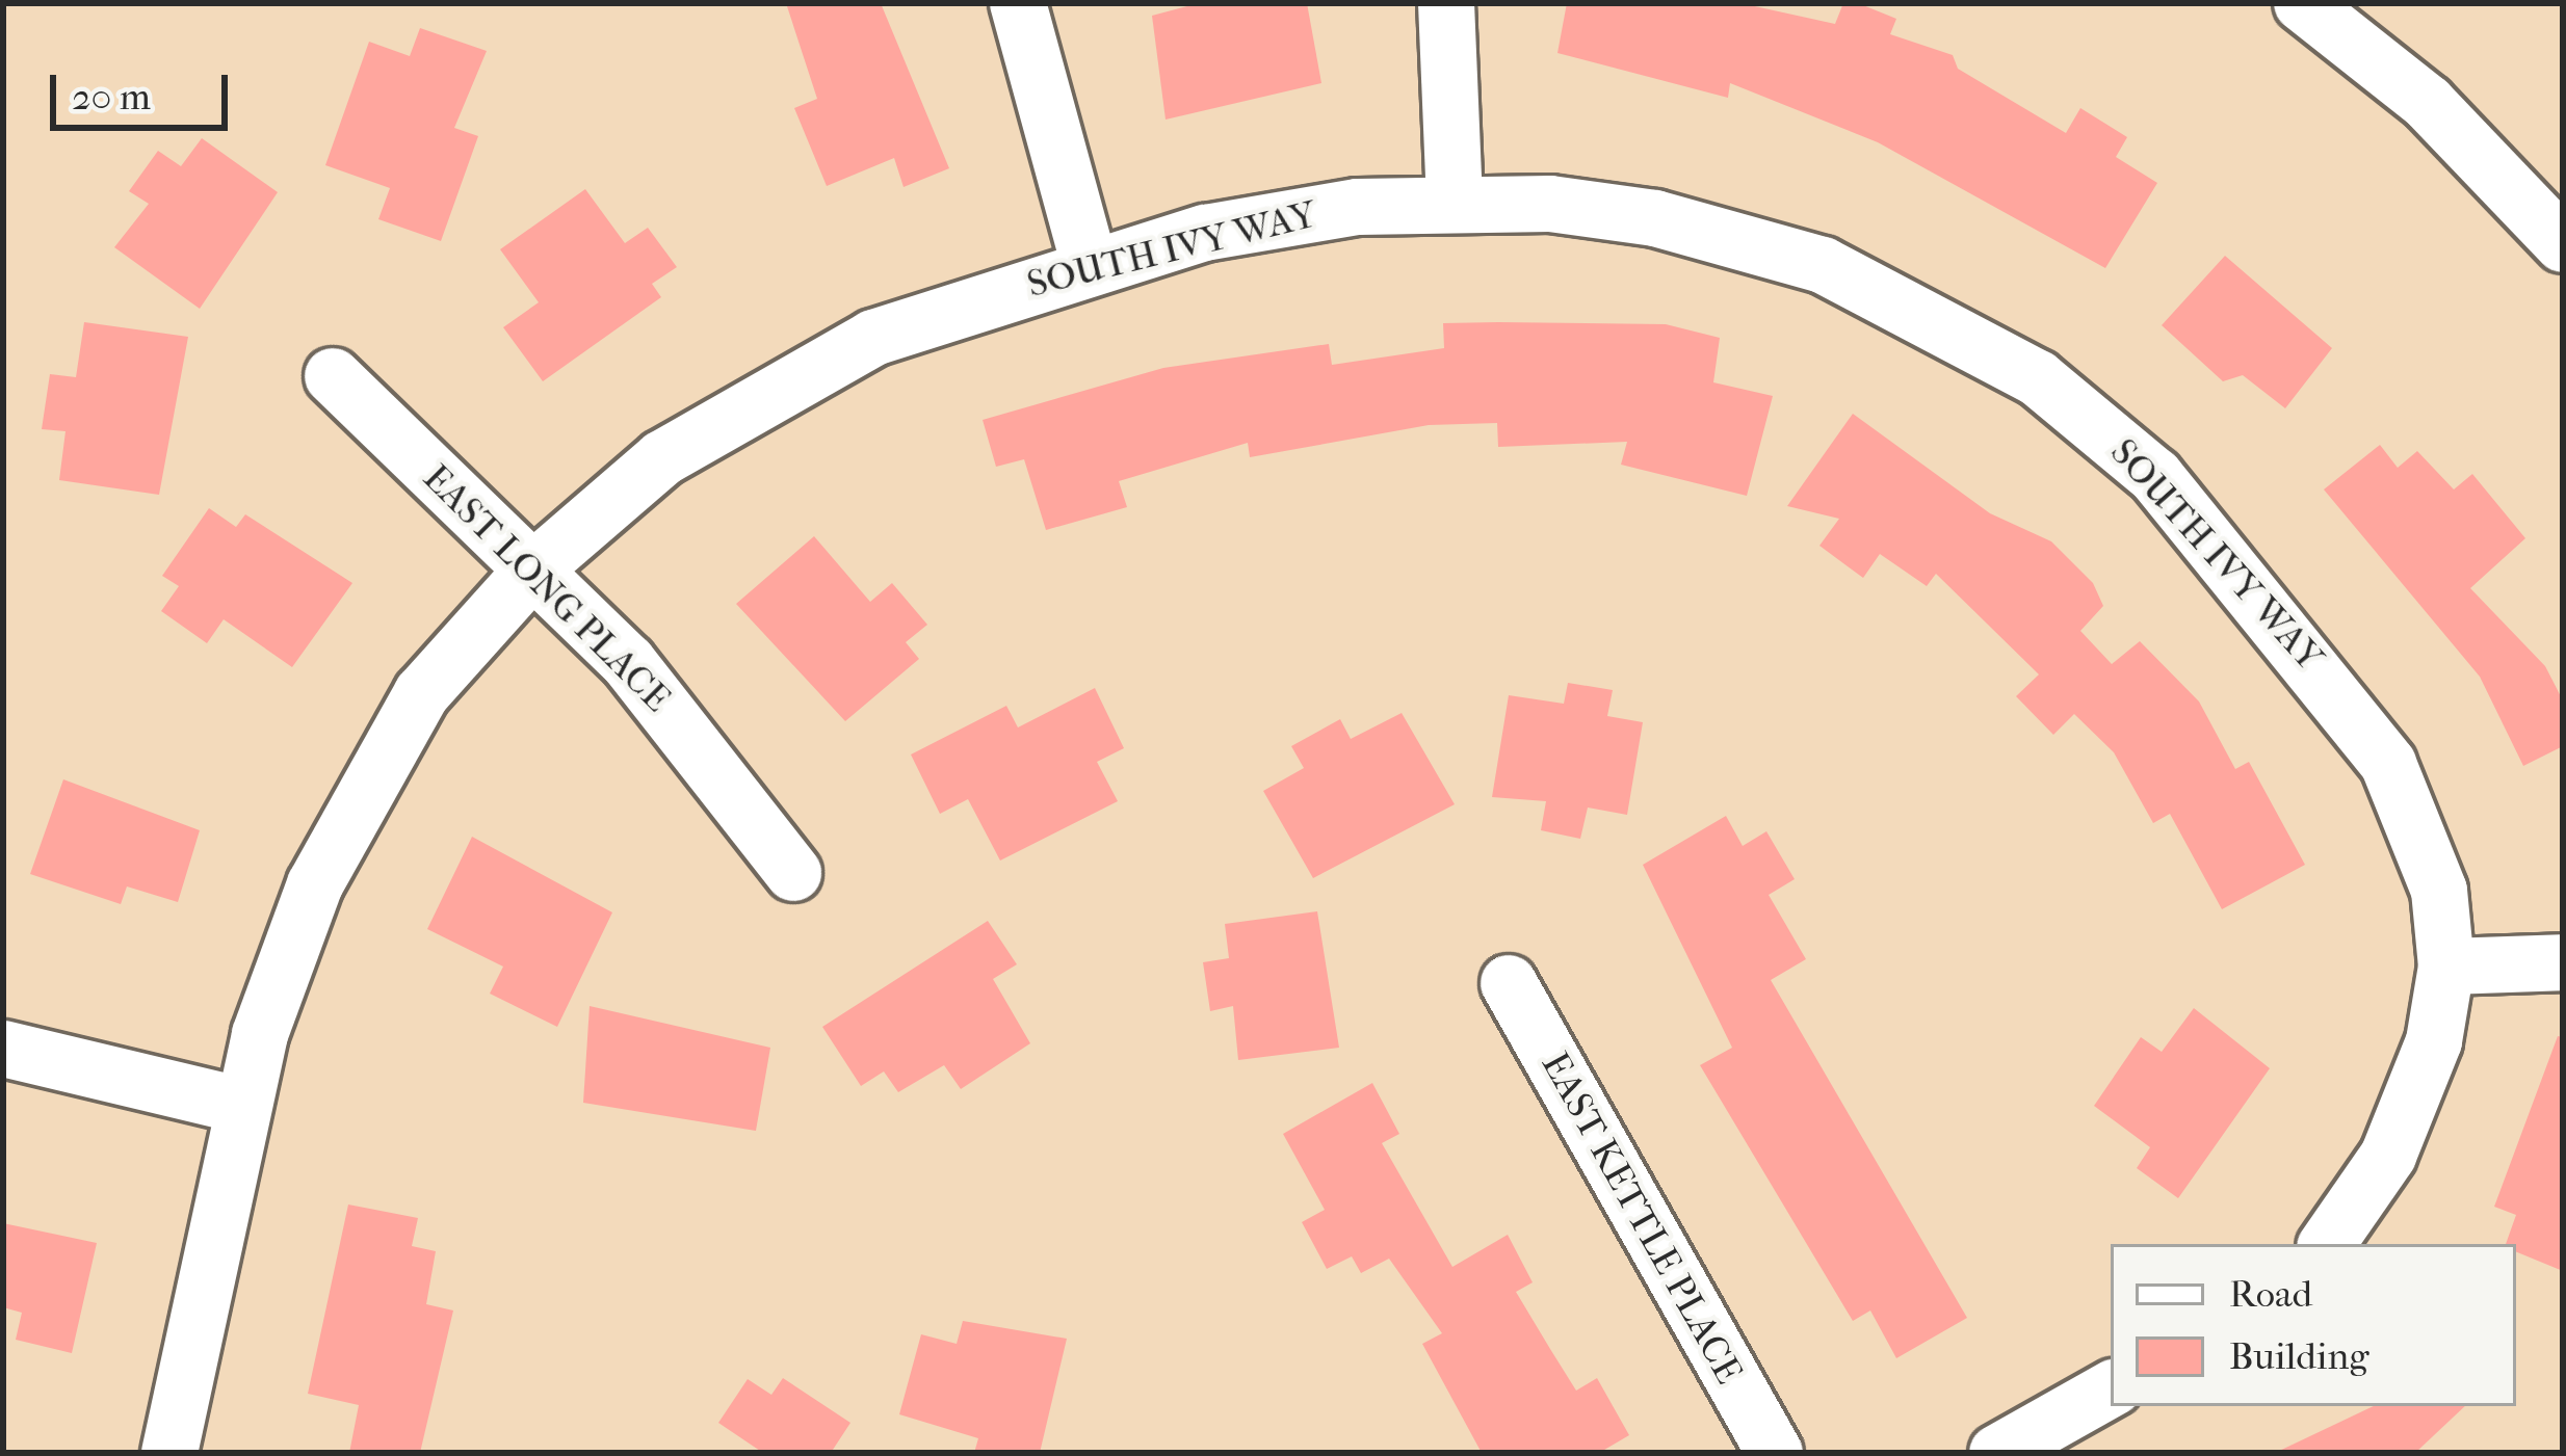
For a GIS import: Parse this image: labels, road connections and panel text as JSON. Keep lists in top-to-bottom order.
{
  "streets": {
    "street": ["SOUTH IVY WAY", "EAST LONG PLACE", "EAST KETTLE PLACE"]
  },
  "crossings": [
    ["SOUTH IVY WAY", "EAST LONG PLACE"]
  ],
  "legend": ["Road", "Building"],
  "scale_bar": "20 m"
}
